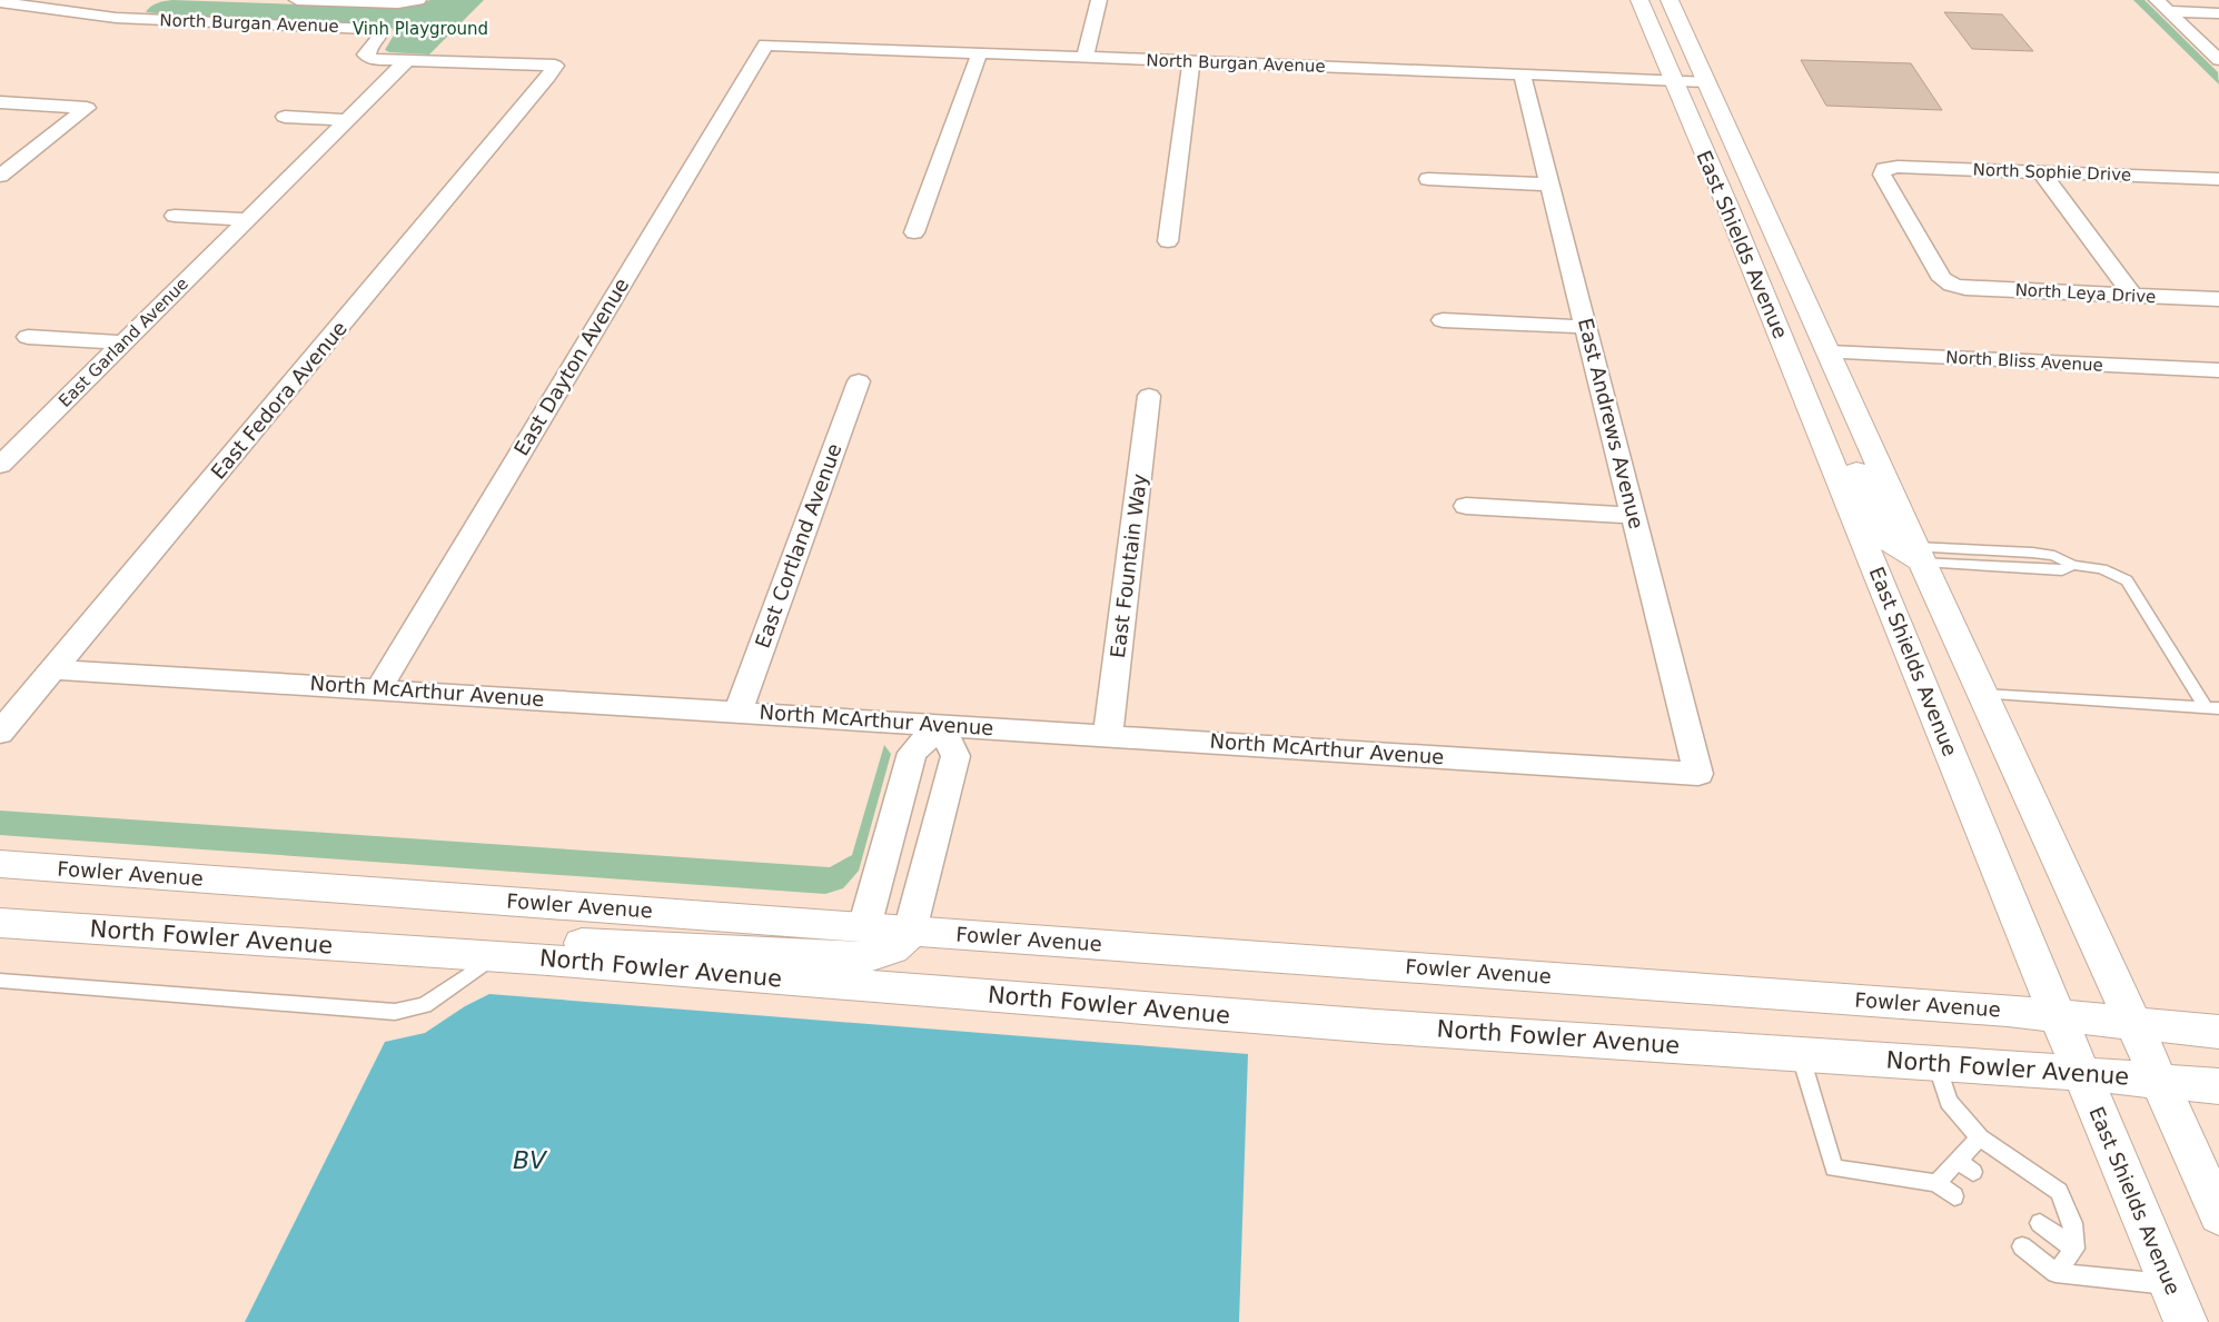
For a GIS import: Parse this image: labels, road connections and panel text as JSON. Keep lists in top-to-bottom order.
{
  "streets": {
    "main road": ["East Shields Avenue", "Fowler Avenue", "North Fowler Avenue"],
    "street": [
      "North Burgan Avenue",
      "North Sophie Drive",
      "North Leya Drive",
      "East Garland Avenue",
      "North Bliss Avenue",
      "East Dayton Avenue",
      "East Fedora Avenue",
      "East Andrews Avenue",
      "East Cortland Avenue",
      "East Fountain Way",
      "North McArthur Avenue"
    ]
  },
  "crossings": [
    ["North Burgan Avenue", "East Shields Avenue"],
    ["North Burgan Avenue", "East Garland Avenue"],
    ["North Burgan Avenue", "East Dayton Avenue"],
    ["North Burgan Avenue", "East Fedora Avenue"],
    ["North Burgan Avenue", "East Andrews Avenue"],
    ["North Sophie Drive", "North Leya Drive"],
    ["East Shields Avenue", "North Bliss Avenue"],
    ["East Shields Avenue", "Fowler Avenue"],
    ["East Shields Avenue", "North Fowler Avenue"],
    ["East Dayton Avenue", "North McArthur Avenue"],
    ["East Fedora Avenue", "North McArthur Avenue"],
    ["East Andrews Avenue", "North McArthur Avenue"],
    ["East Cortland Avenue", "North McArthur Avenue"],
    ["East Fountain Way", "North McArthur Avenue"]
  ],
  "water": ["BV"],
  "parks": ["Vinh Playground"]
}
